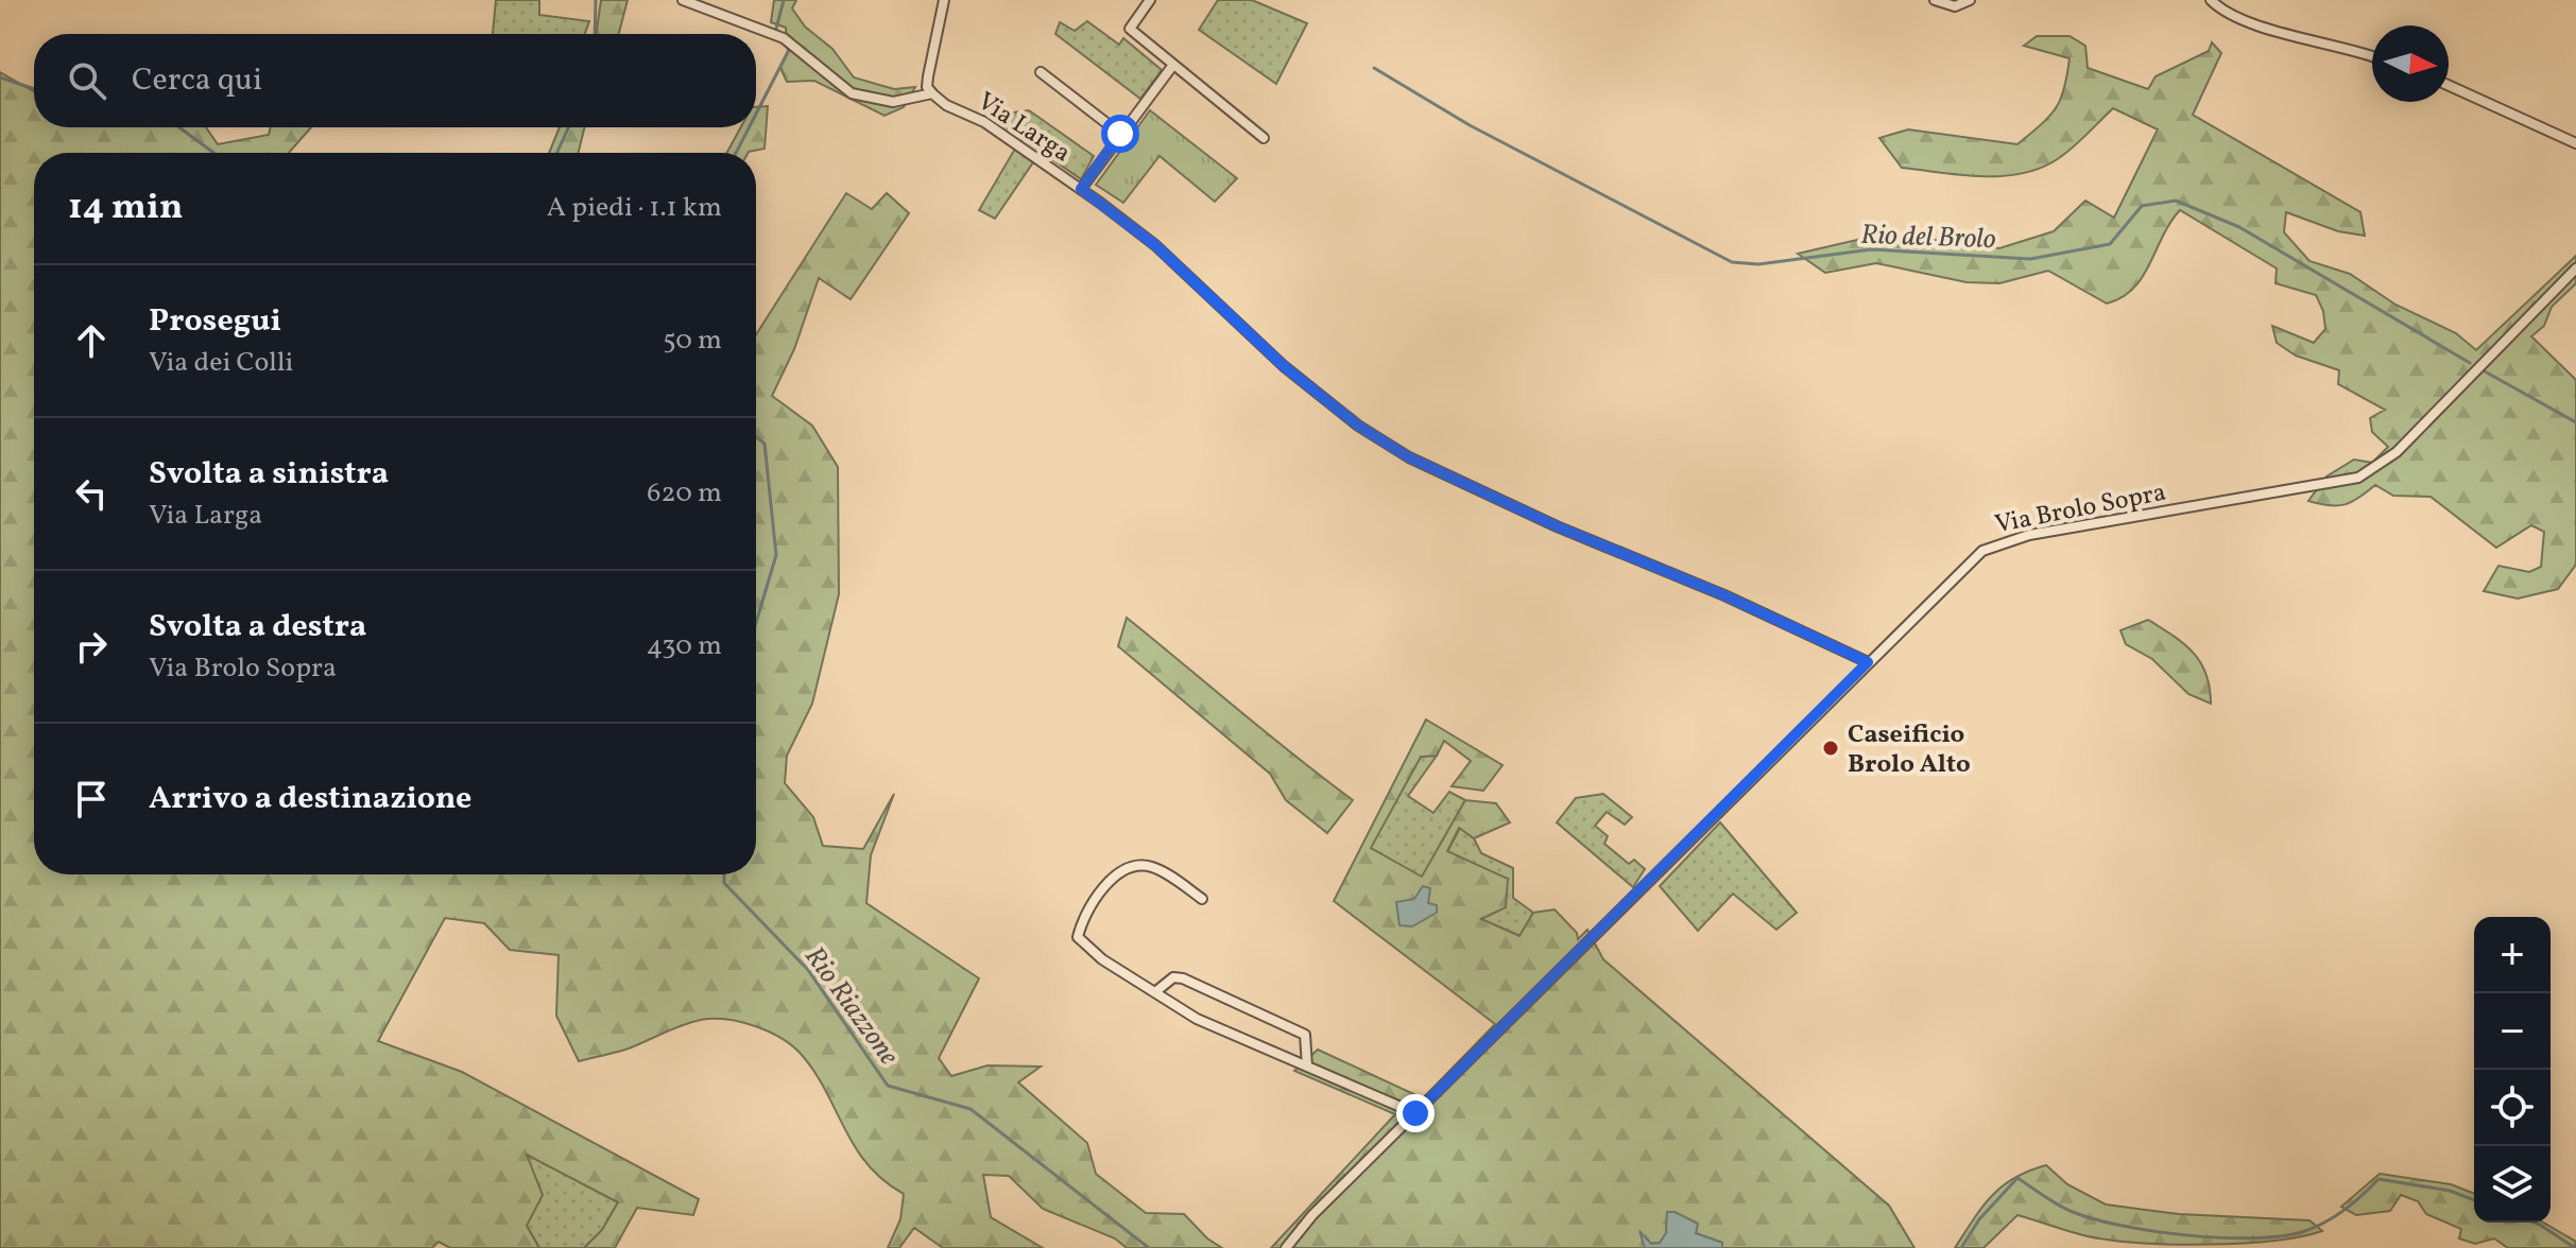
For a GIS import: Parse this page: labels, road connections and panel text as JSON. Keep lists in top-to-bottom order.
{
  "streets": {
    "street": ["Via Larga", "Via Brolo Sopra"]
  },
  "crossings": [
    ["Via Larga", "Via Brolo Sopra"]
  ],
  "water": ["Rio del Brolo", "Rio Riazzone"],
  "places": ["Caseificio Brolo Alto"],
  "north": "right",
  "page": {
    "search": "Cerca qui",
    "heading": ["14 min", "A piedi · 1.1 km"],
    "list": [
      ["Prosegui", "Via dei Colli", "50 m"],
      ["Svolta a sinistra", "Via Larga", "620 m"],
      ["Svolta a destra", "Via Brolo Sopra", "430 m"],
      "Arrivo a destinazione"
    ],
    "map_buttons": ["+", "−"]
  }
}
